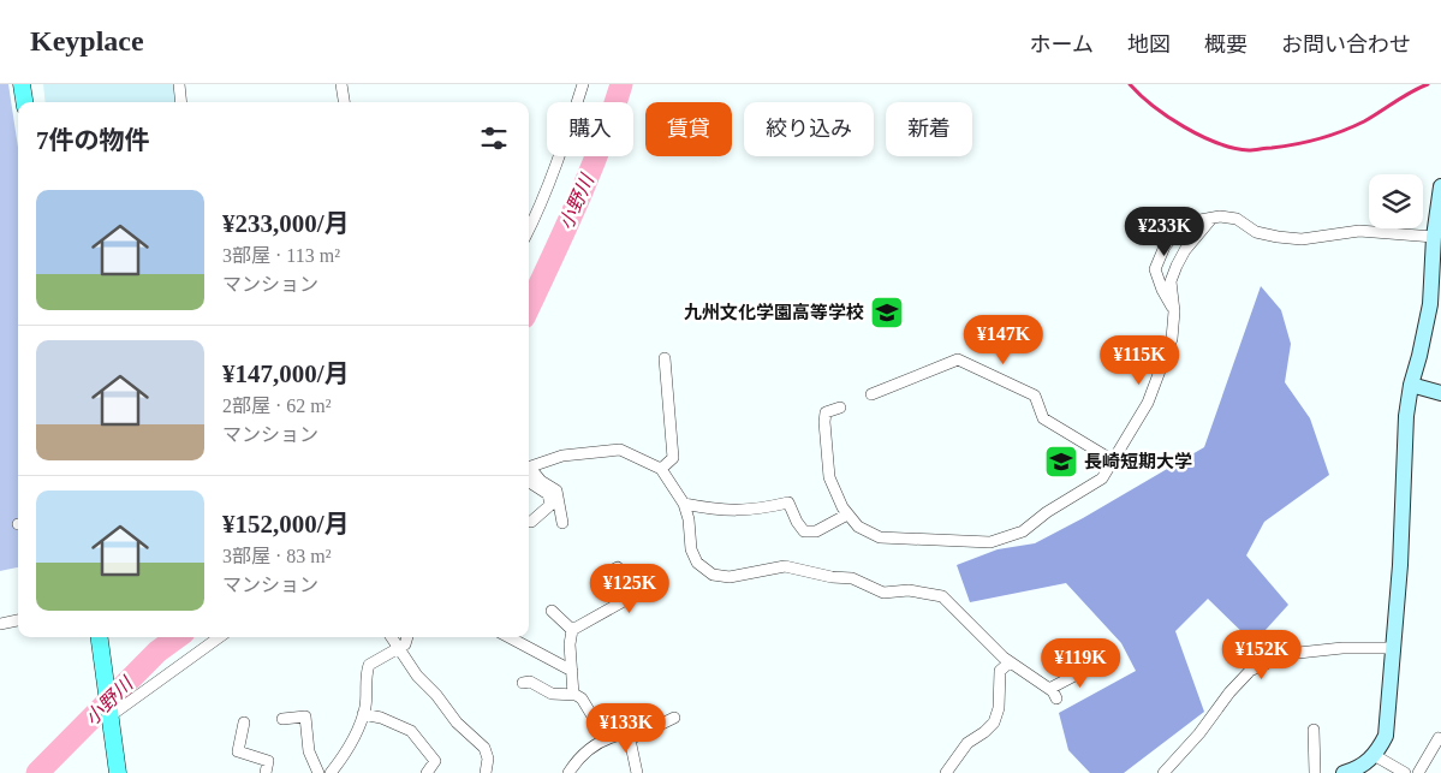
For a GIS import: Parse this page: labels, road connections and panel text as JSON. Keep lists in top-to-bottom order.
{
  "water": ["小野川"],
  "places": {
    "school or university": ["九州文化学園高等学校", "長崎短期大学"]
  },
  "page": {
    "header": "Keyplace",
    "nav": [
      "ホーム",
      "地図",
      "概要",
      "お問い合わせ"
    ],
    "chip": [
      "購入",
      "賃貸",
      "絞り込み",
      "新着"
    ],
    "heading": "7件の物件",
    "list": [
      {
        "name": "¥233,000/月",
        "note": "3部屋 · 113 m² · マンション"
      },
      {
        "name": "¥147,000/月",
        "note": "2部屋 · 62 m² · マンション"
      },
      {
        "name": "¥152,000/月",
        "note": "3部屋 · 83 m² · マンション"
      }
    ],
    "price": [
      "¥233K",
      "¥147K",
      "¥115K",
      "¥125K",
      "¥152K",
      "¥119K",
      "¥133K"
    ]
  }
}
